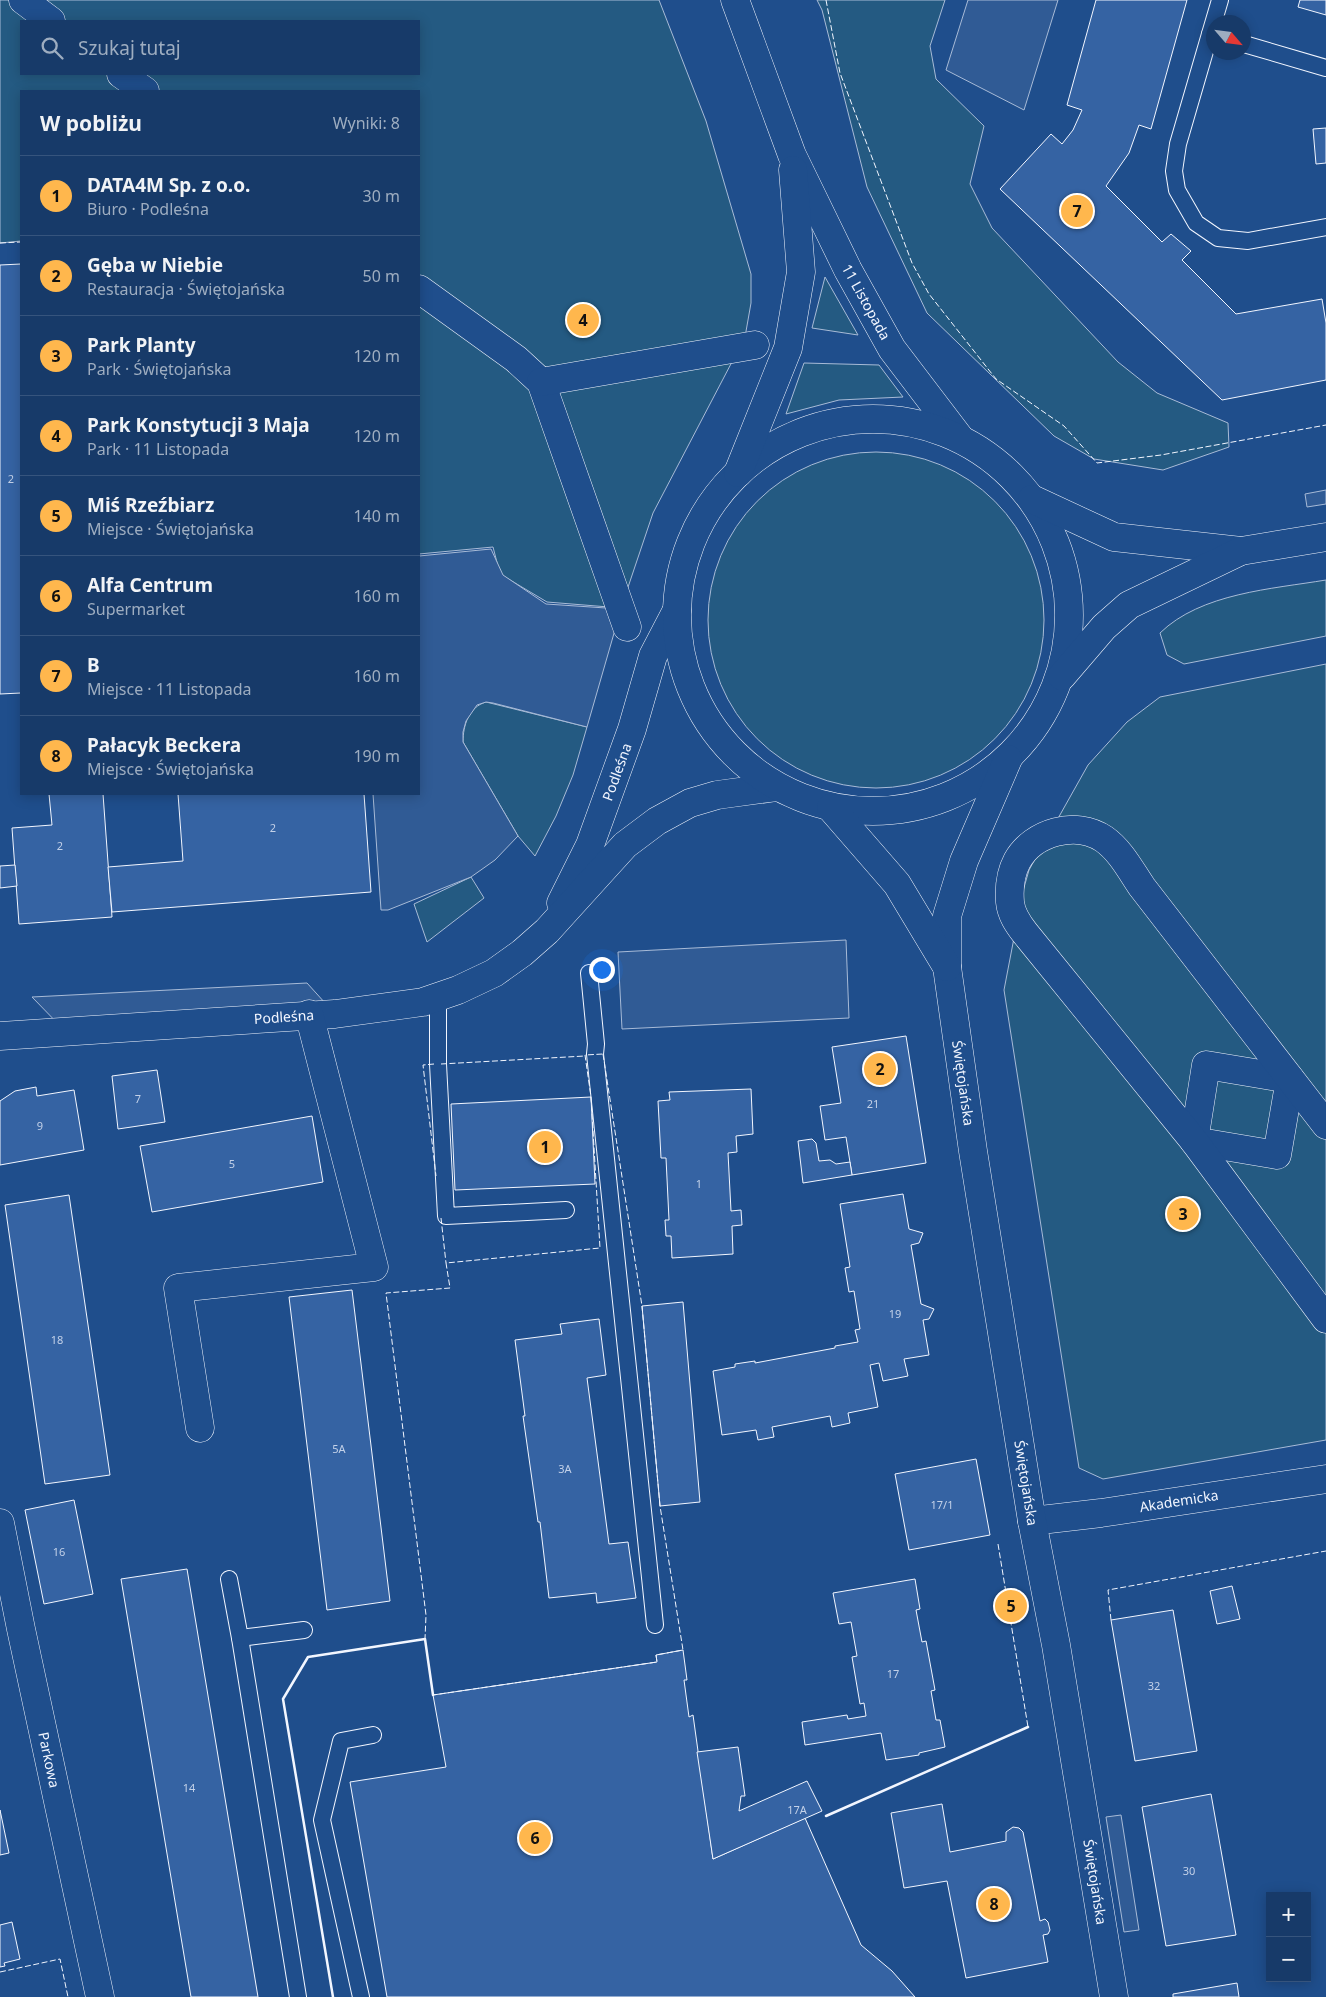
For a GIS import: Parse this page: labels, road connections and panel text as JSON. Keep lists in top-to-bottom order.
{
  "streets": {
    "street": [
      "11 Listopada",
      "Podleśna",
      "Świętojańska",
      "Akademicka",
      "Parkowa"
    ]
  },
  "crossings": [
    ["Świętojańska", "Akademicka"]
  ],
  "house_numbers": [
    "2",
    "2",
    "2",
    "7",
    "21",
    "9",
    "5",
    "1",
    "19",
    "18",
    "5A",
    "3A",
    "17/1",
    "16",
    "17",
    "32",
    "14",
    "17A",
    "30"
  ],
  "north": "bottom right",
  "page": {
    "search": "Szukaj tutaj",
    "heading": ["W pobliżu", "Wyniki: 8"],
    "list": [
      {
        "mark": "1",
        "name": "DATA4M Sp. z o.o.",
        "note": "Biuro · Podleśna",
        "value": "30 m"
      },
      {
        "mark": "2",
        "name": "Gęba w Niebie",
        "note": "Restauracja · Świętojańska",
        "value": "50 m"
      },
      {
        "mark": "3",
        "name": "Park Planty",
        "note": "Park · Świętojańska",
        "value": "120 m"
      },
      {
        "mark": "4",
        "name": "Park Konstytucji 3 Maja",
        "note": "Park · 11 Listopada",
        "value": "120 m"
      },
      {
        "mark": "5",
        "name": "Miś Rzeźbiarz",
        "note": "Miejsce · Świętojańska",
        "value": "140 m"
      },
      {
        "mark": "6",
        "name": "Alfa Centrum",
        "note": "Supermarket",
        "value": "160 m"
      },
      {
        "mark": "7",
        "name": "B",
        "note": "Miejsce · 11 Listopada",
        "value": "160 m"
      },
      {
        "mark": "8",
        "name": "Pałacyk Beckera",
        "note": "Miejsce · Świętojańska",
        "value": "190 m"
      }
    ],
    "pins": [
      "7",
      "4",
      "2",
      "1",
      "3",
      "5",
      "6",
      "8"
    ],
    "map_buttons": ["+", "−"]
  }
}
